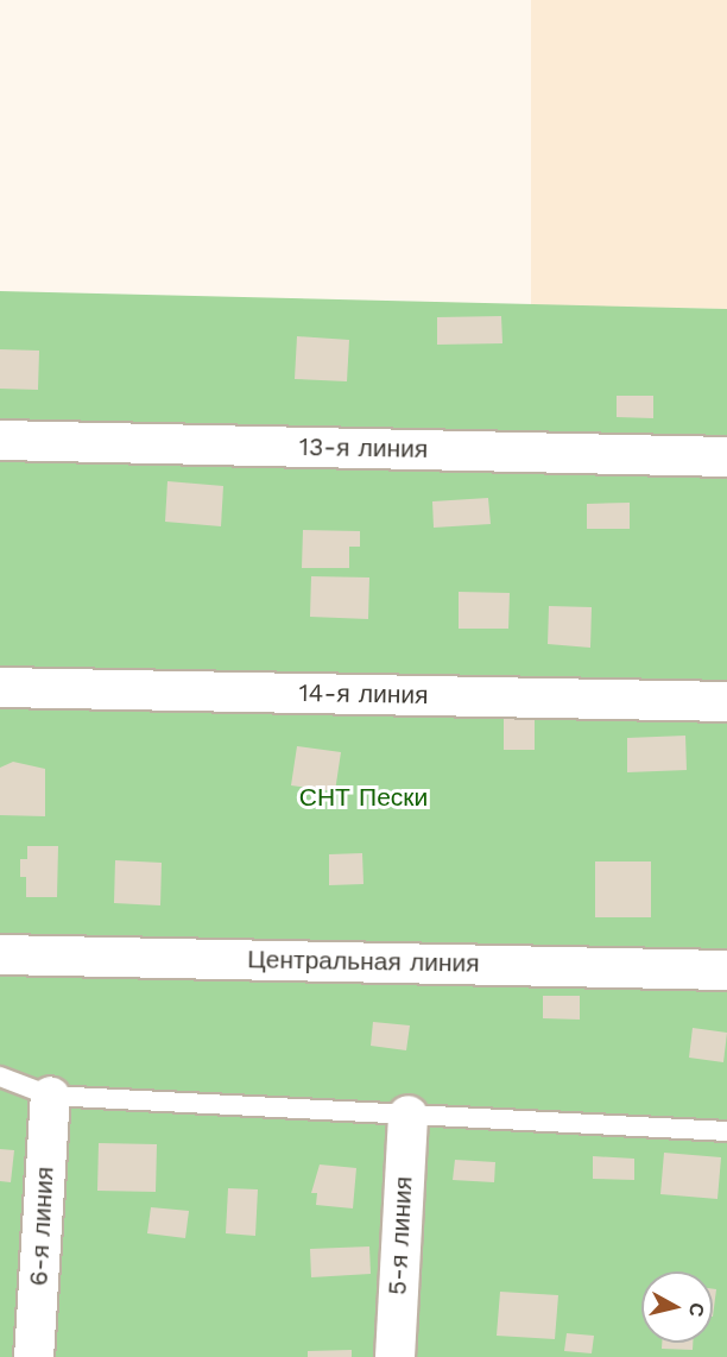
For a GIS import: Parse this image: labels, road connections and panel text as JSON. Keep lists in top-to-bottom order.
{
  "streets": {
    "street": [
      "13-я линия",
      "14-я линия",
      "Центральная линия",
      "6-я линия",
      "5-я линия"
    ]
  },
  "parks": ["СНТ Пески"],
  "north": "right"
}
